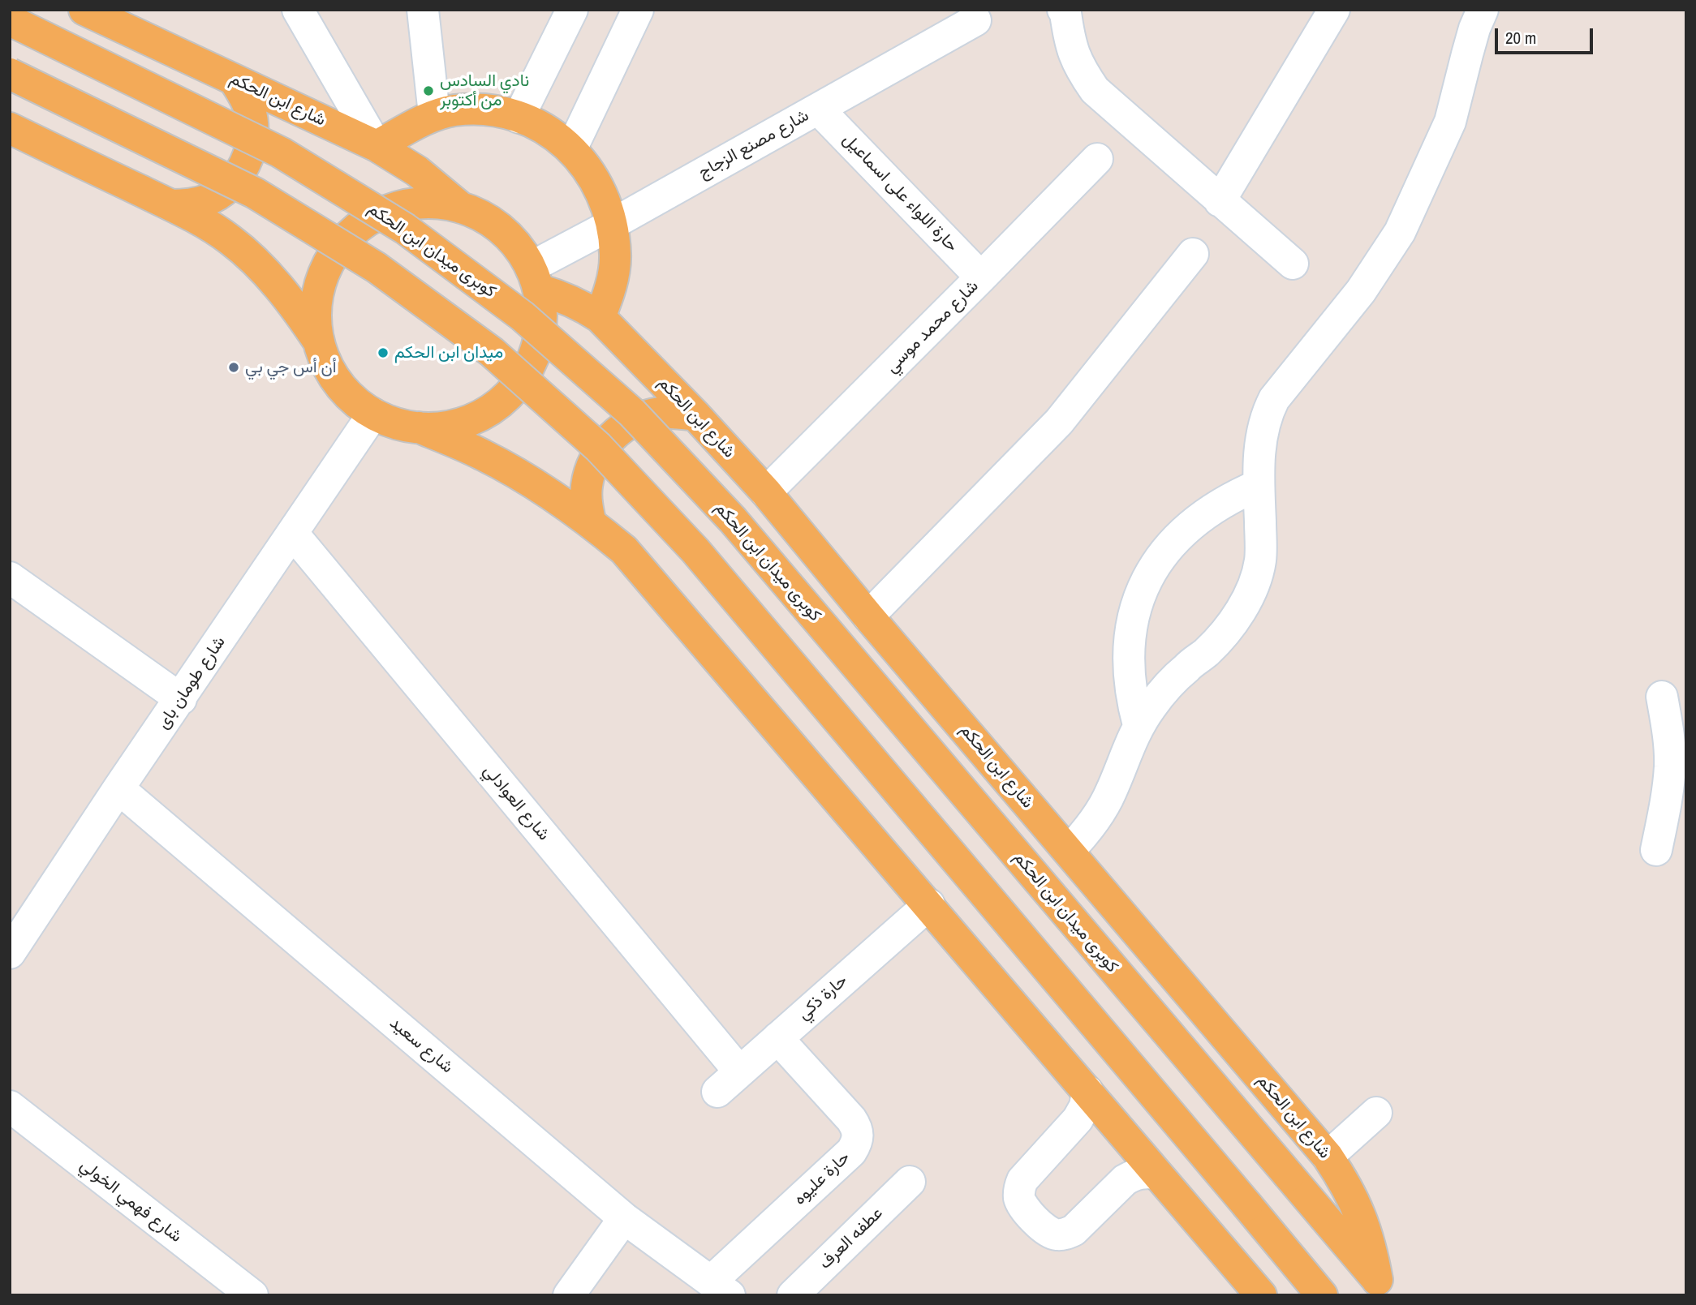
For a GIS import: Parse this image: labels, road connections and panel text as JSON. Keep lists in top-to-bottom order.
{
  "streets": {
    "main road": ["شارع ابن الحكم", "كوبرى ميدان ابن الحكم"],
    "street": [
      "شارع مصنع الزجاج",
      "حارة اللواء على اسماعيل",
      "شارع محمد موسي",
      "شارع طومان باى",
      "شارع العوادلي",
      "حارة ذكي",
      "شارع سعيد",
      "حارة عليوه",
      "شارع فهمي الخولي",
      "عطفه العرف"
    ]
  },
  "crossings": [
    ["شارع ابن الحكم", "شارع مصنع الزجاج"],
    ["شارع ابن الحكم", "كوبرى ميدان ابن الحكم"],
    ["شارع ابن الحكم", "شارع محمد موسي"],
    ["شارع مصنع الزجاج", "حارة اللواء على اسماعيل"],
    ["حارة اللواء على اسماعيل", "شارع محمد موسي"],
    ["شارع طومان باى", "شارع العوادلي"],
    ["شارع طومان باى", "شارع سعيد"],
    ["شارع العوادلي", "حارة ذكي"],
    ["حارة ذكي", "حارة عليوه"],
    ["شارع سعيد", "حارة عليوه"]
  ],
  "places": ["نادي السادس من أكتوبر", "ميدان ابن الحكم", "أن أس جي بي"],
  "scale_bar": "20 m"
}
